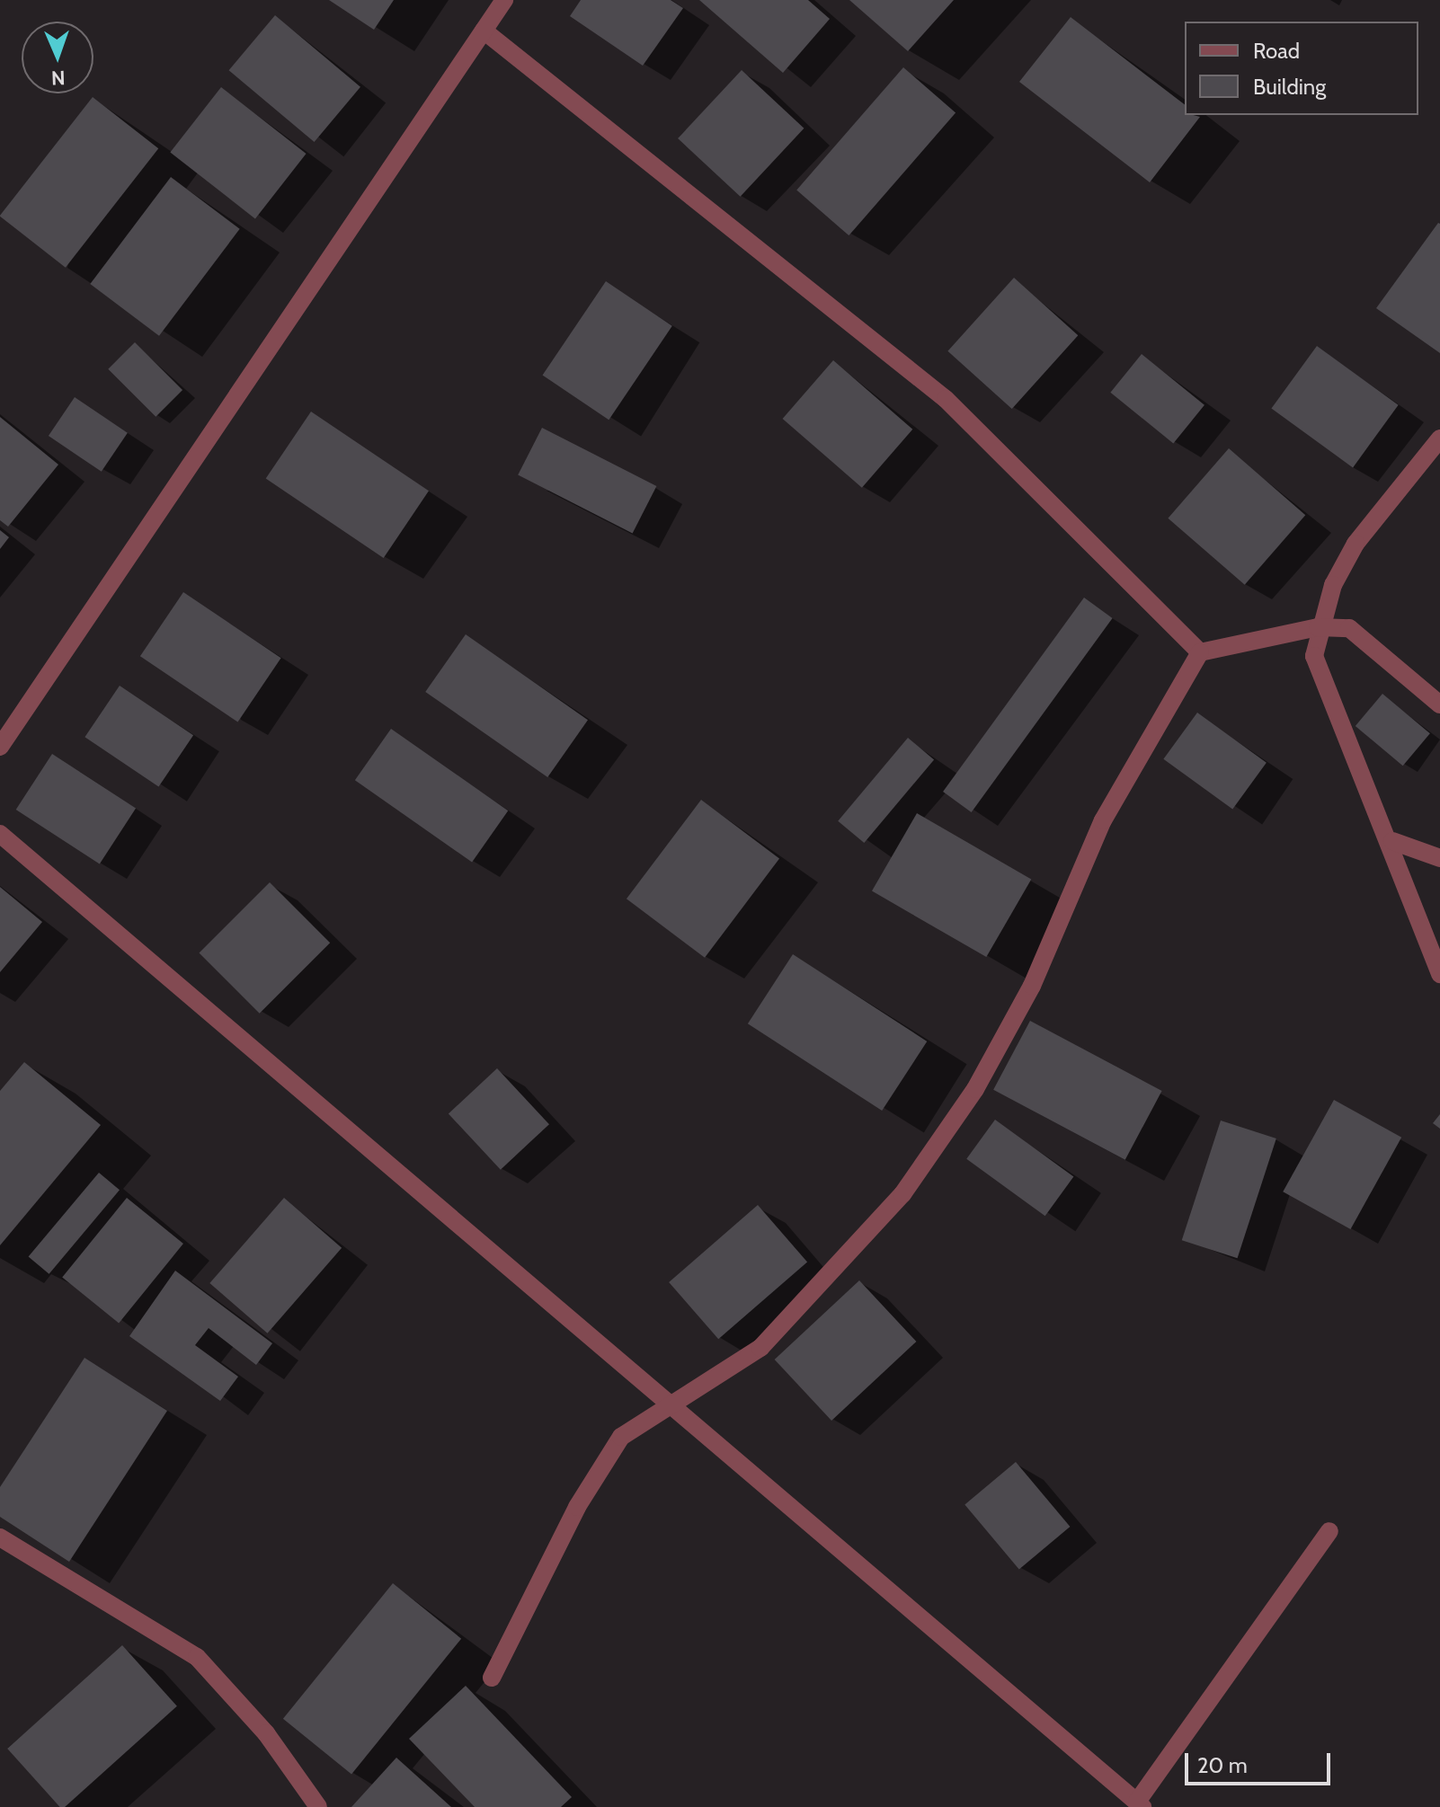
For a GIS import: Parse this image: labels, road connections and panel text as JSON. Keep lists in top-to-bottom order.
{
  "legend": ["Road", "Building"],
  "scale_bar": "20 m",
  "north": "bottom"
}
